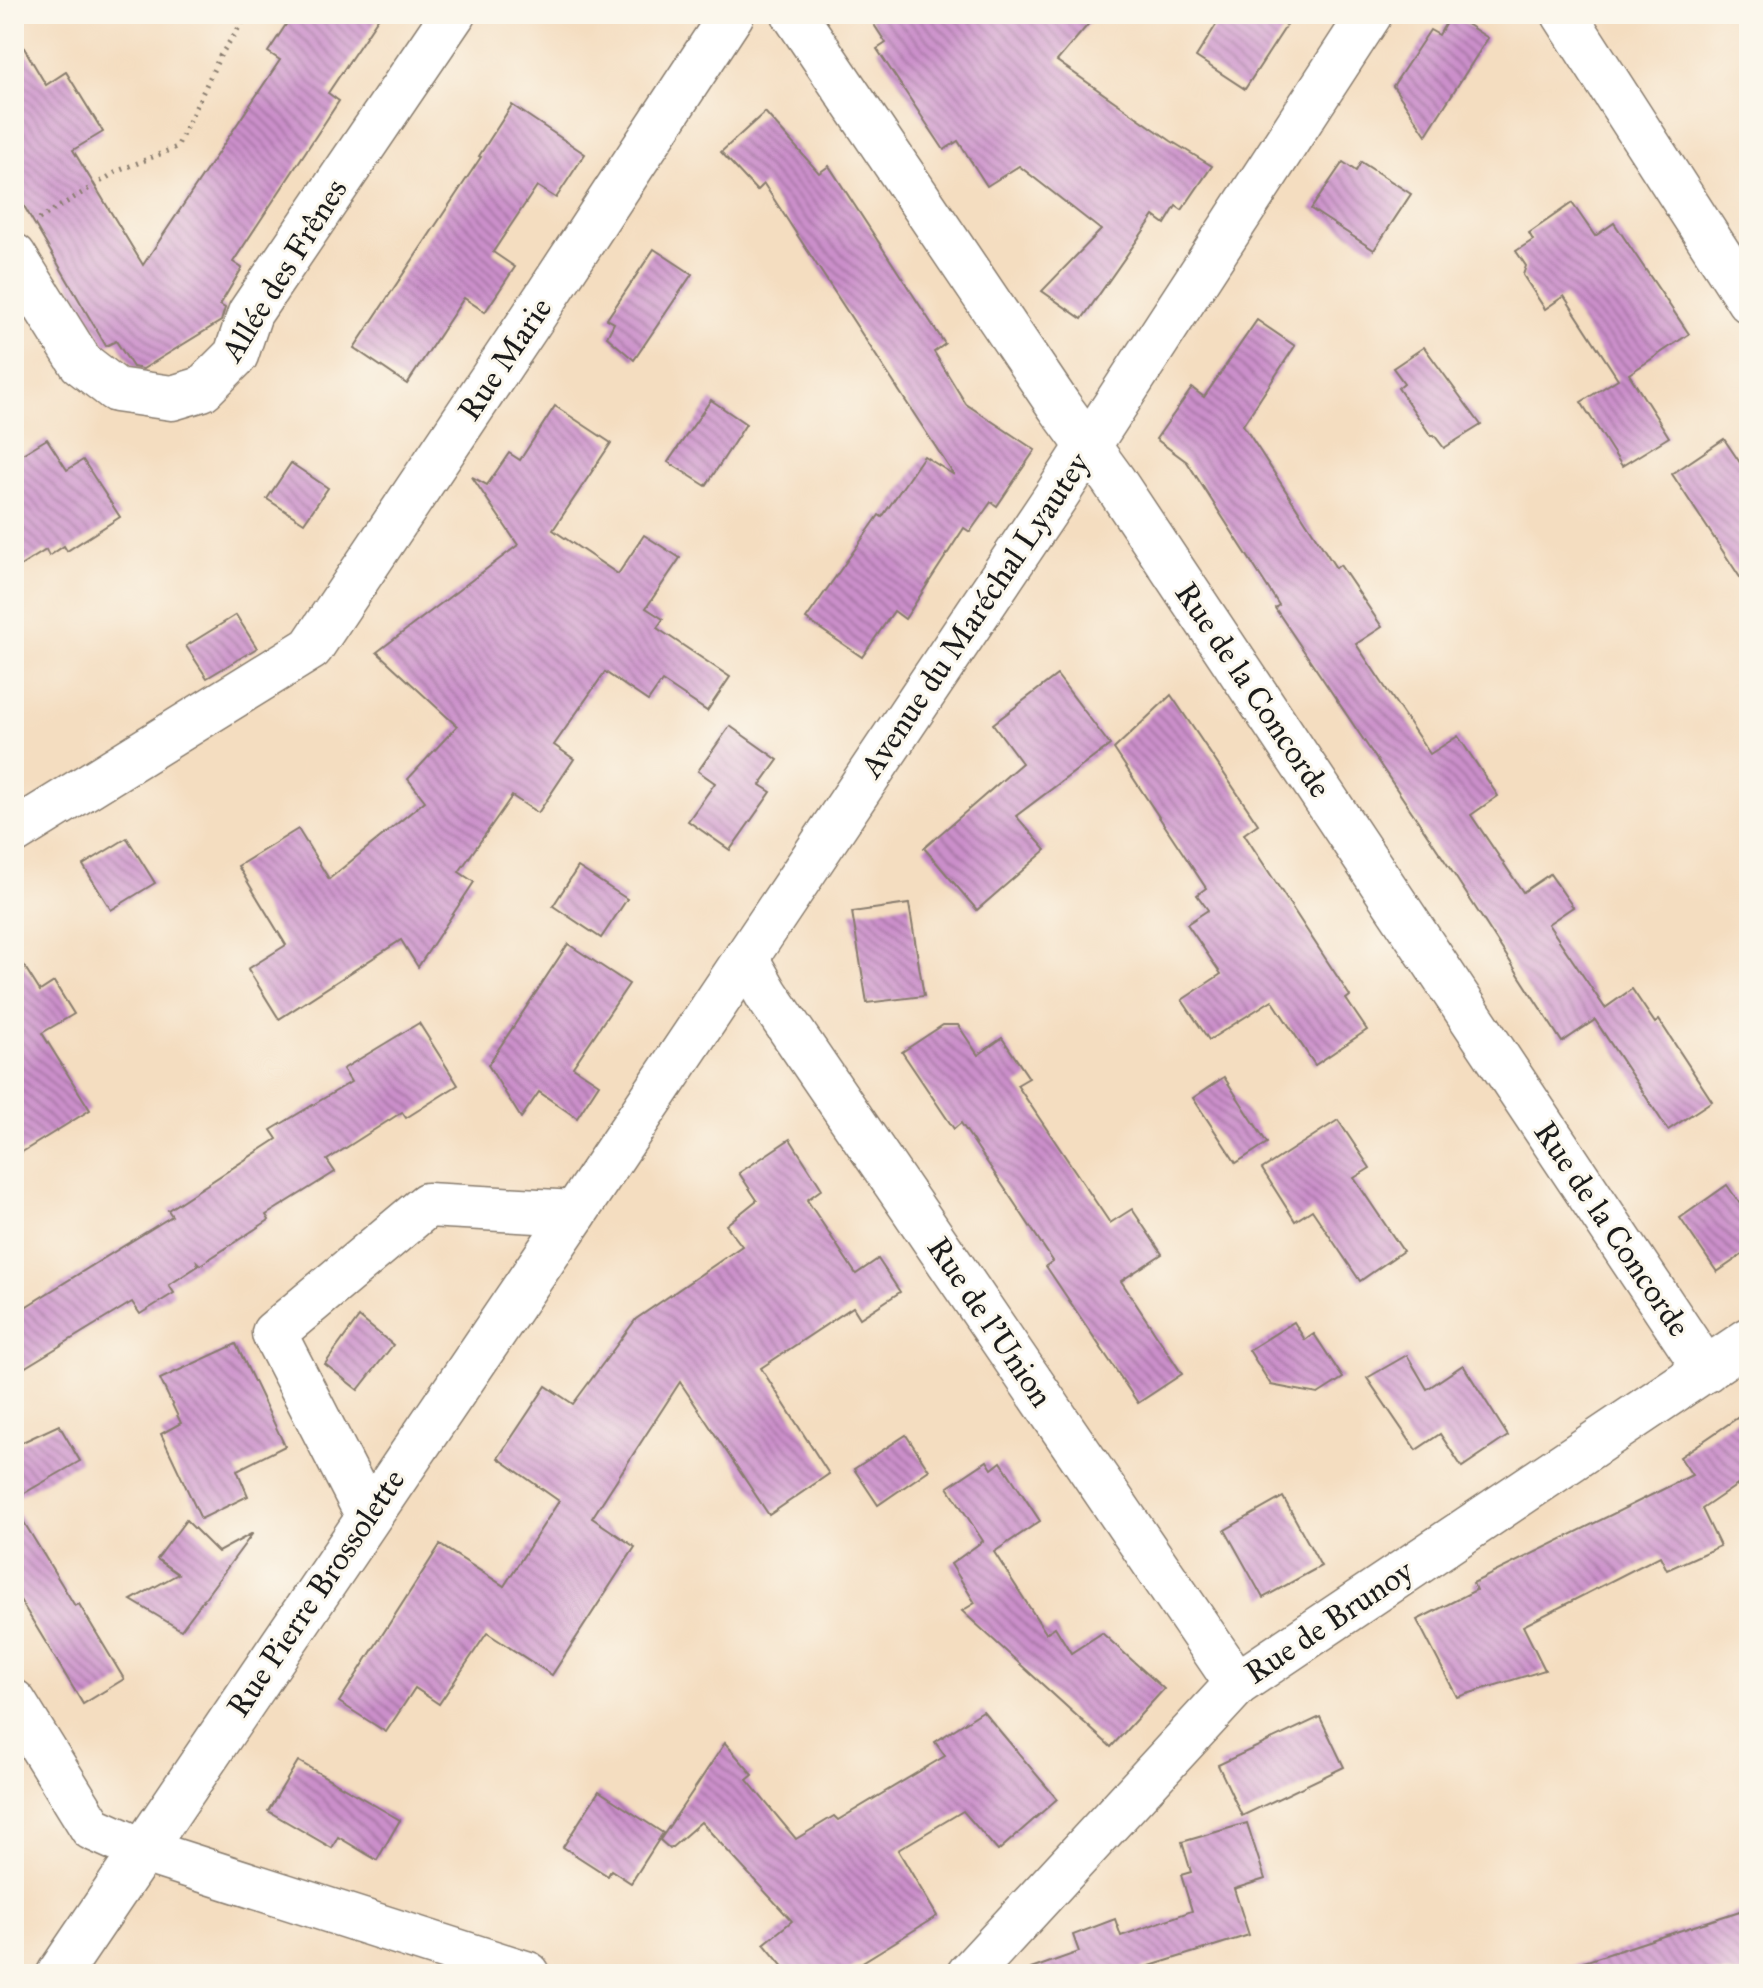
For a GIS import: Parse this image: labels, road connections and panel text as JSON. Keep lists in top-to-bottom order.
{
  "streets": {
    "street": [
      "Allée des Frênes",
      "Rue Marie",
      "Avenue du Maréchal Lyautey",
      "Rue de la Concorde",
      "Rue de l'Union",
      "Rue Pierre Brossolette",
      "Rue de Brunoy"
    ]
  },
  "crossings": [
    ["Avenue du Maréchal Lyautey", "Rue de la Concorde"],
    ["Avenue du Maréchal Lyautey", "Rue de l'Union"],
    ["Avenue du Maréchal Lyautey", "Rue Pierre Brossolette"],
    ["Rue de la Concorde", "Rue de Brunoy"],
    ["Rue de l'Union", "Rue de Brunoy"]
  ]
}
